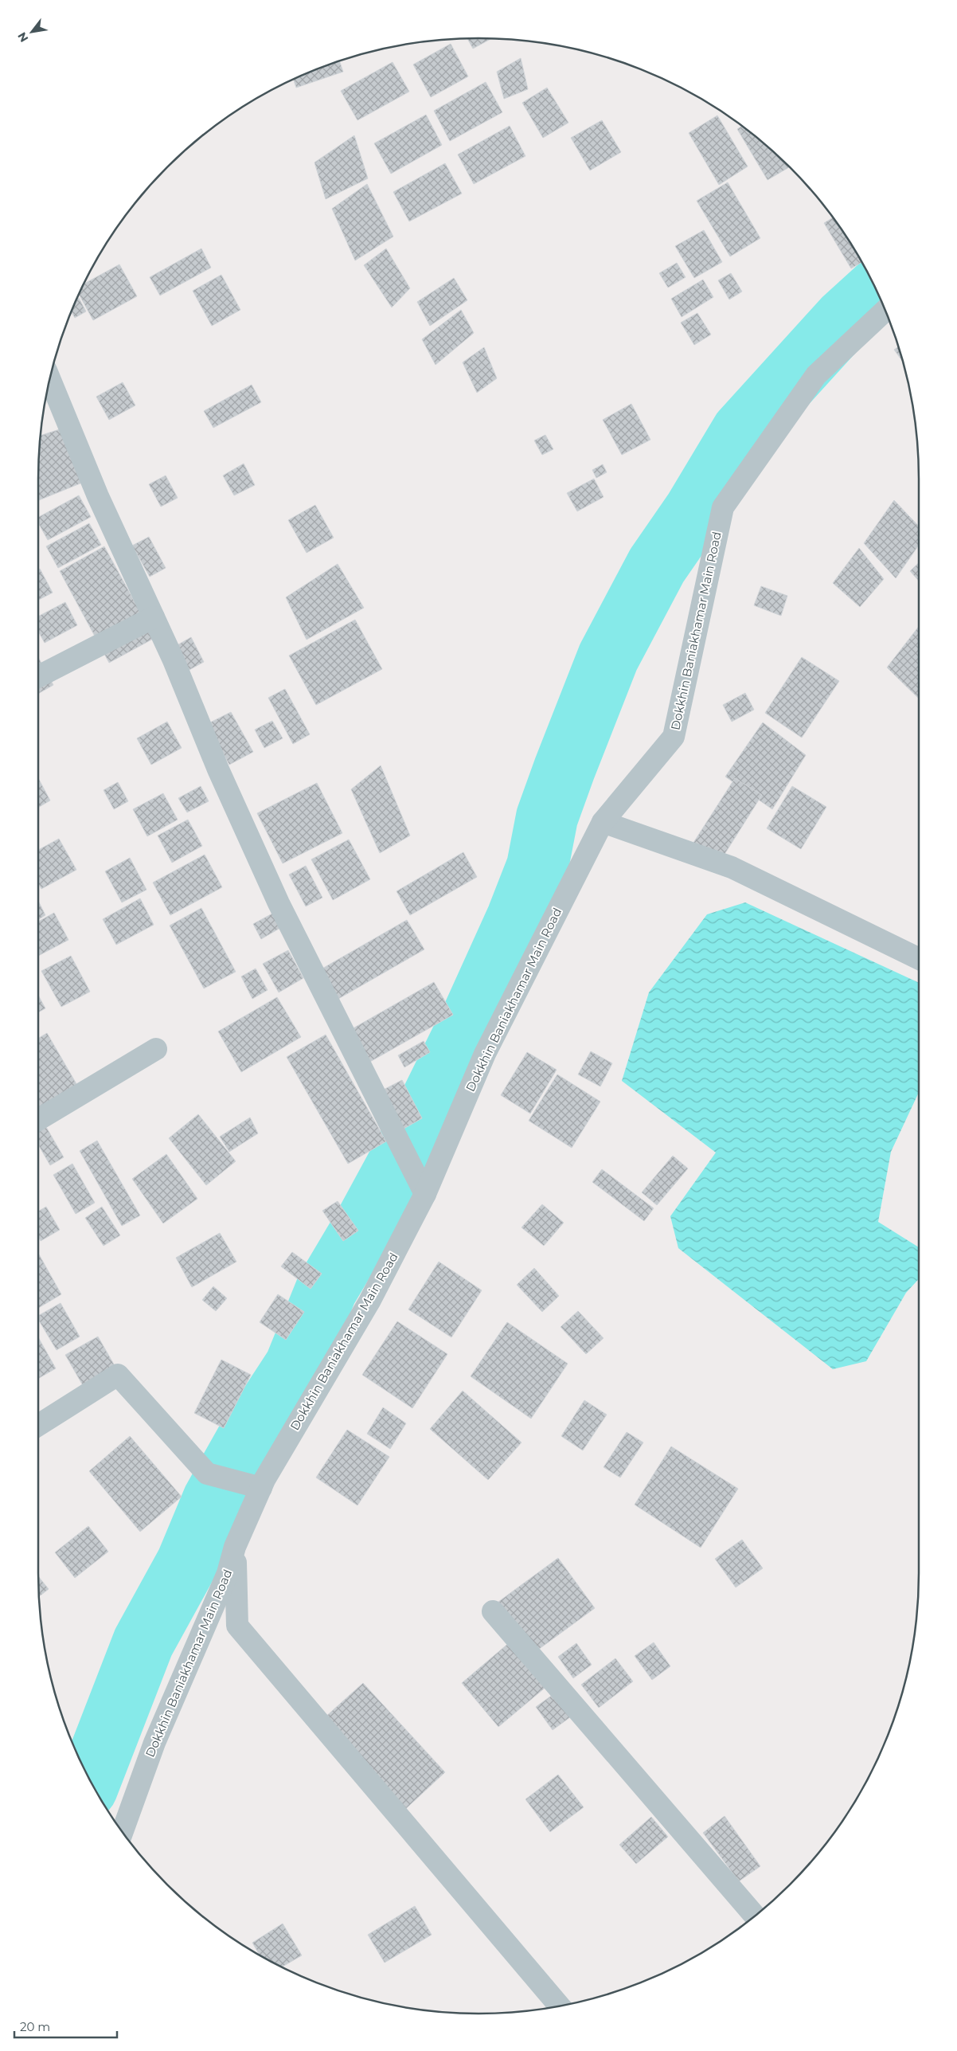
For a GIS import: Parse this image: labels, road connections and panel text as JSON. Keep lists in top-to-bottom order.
{
  "streets": {
    "street": ["Dokkhin Baniakhamar Main Road"]
  },
  "scale_bar": "20 m",
  "north": "bottom left"
}
